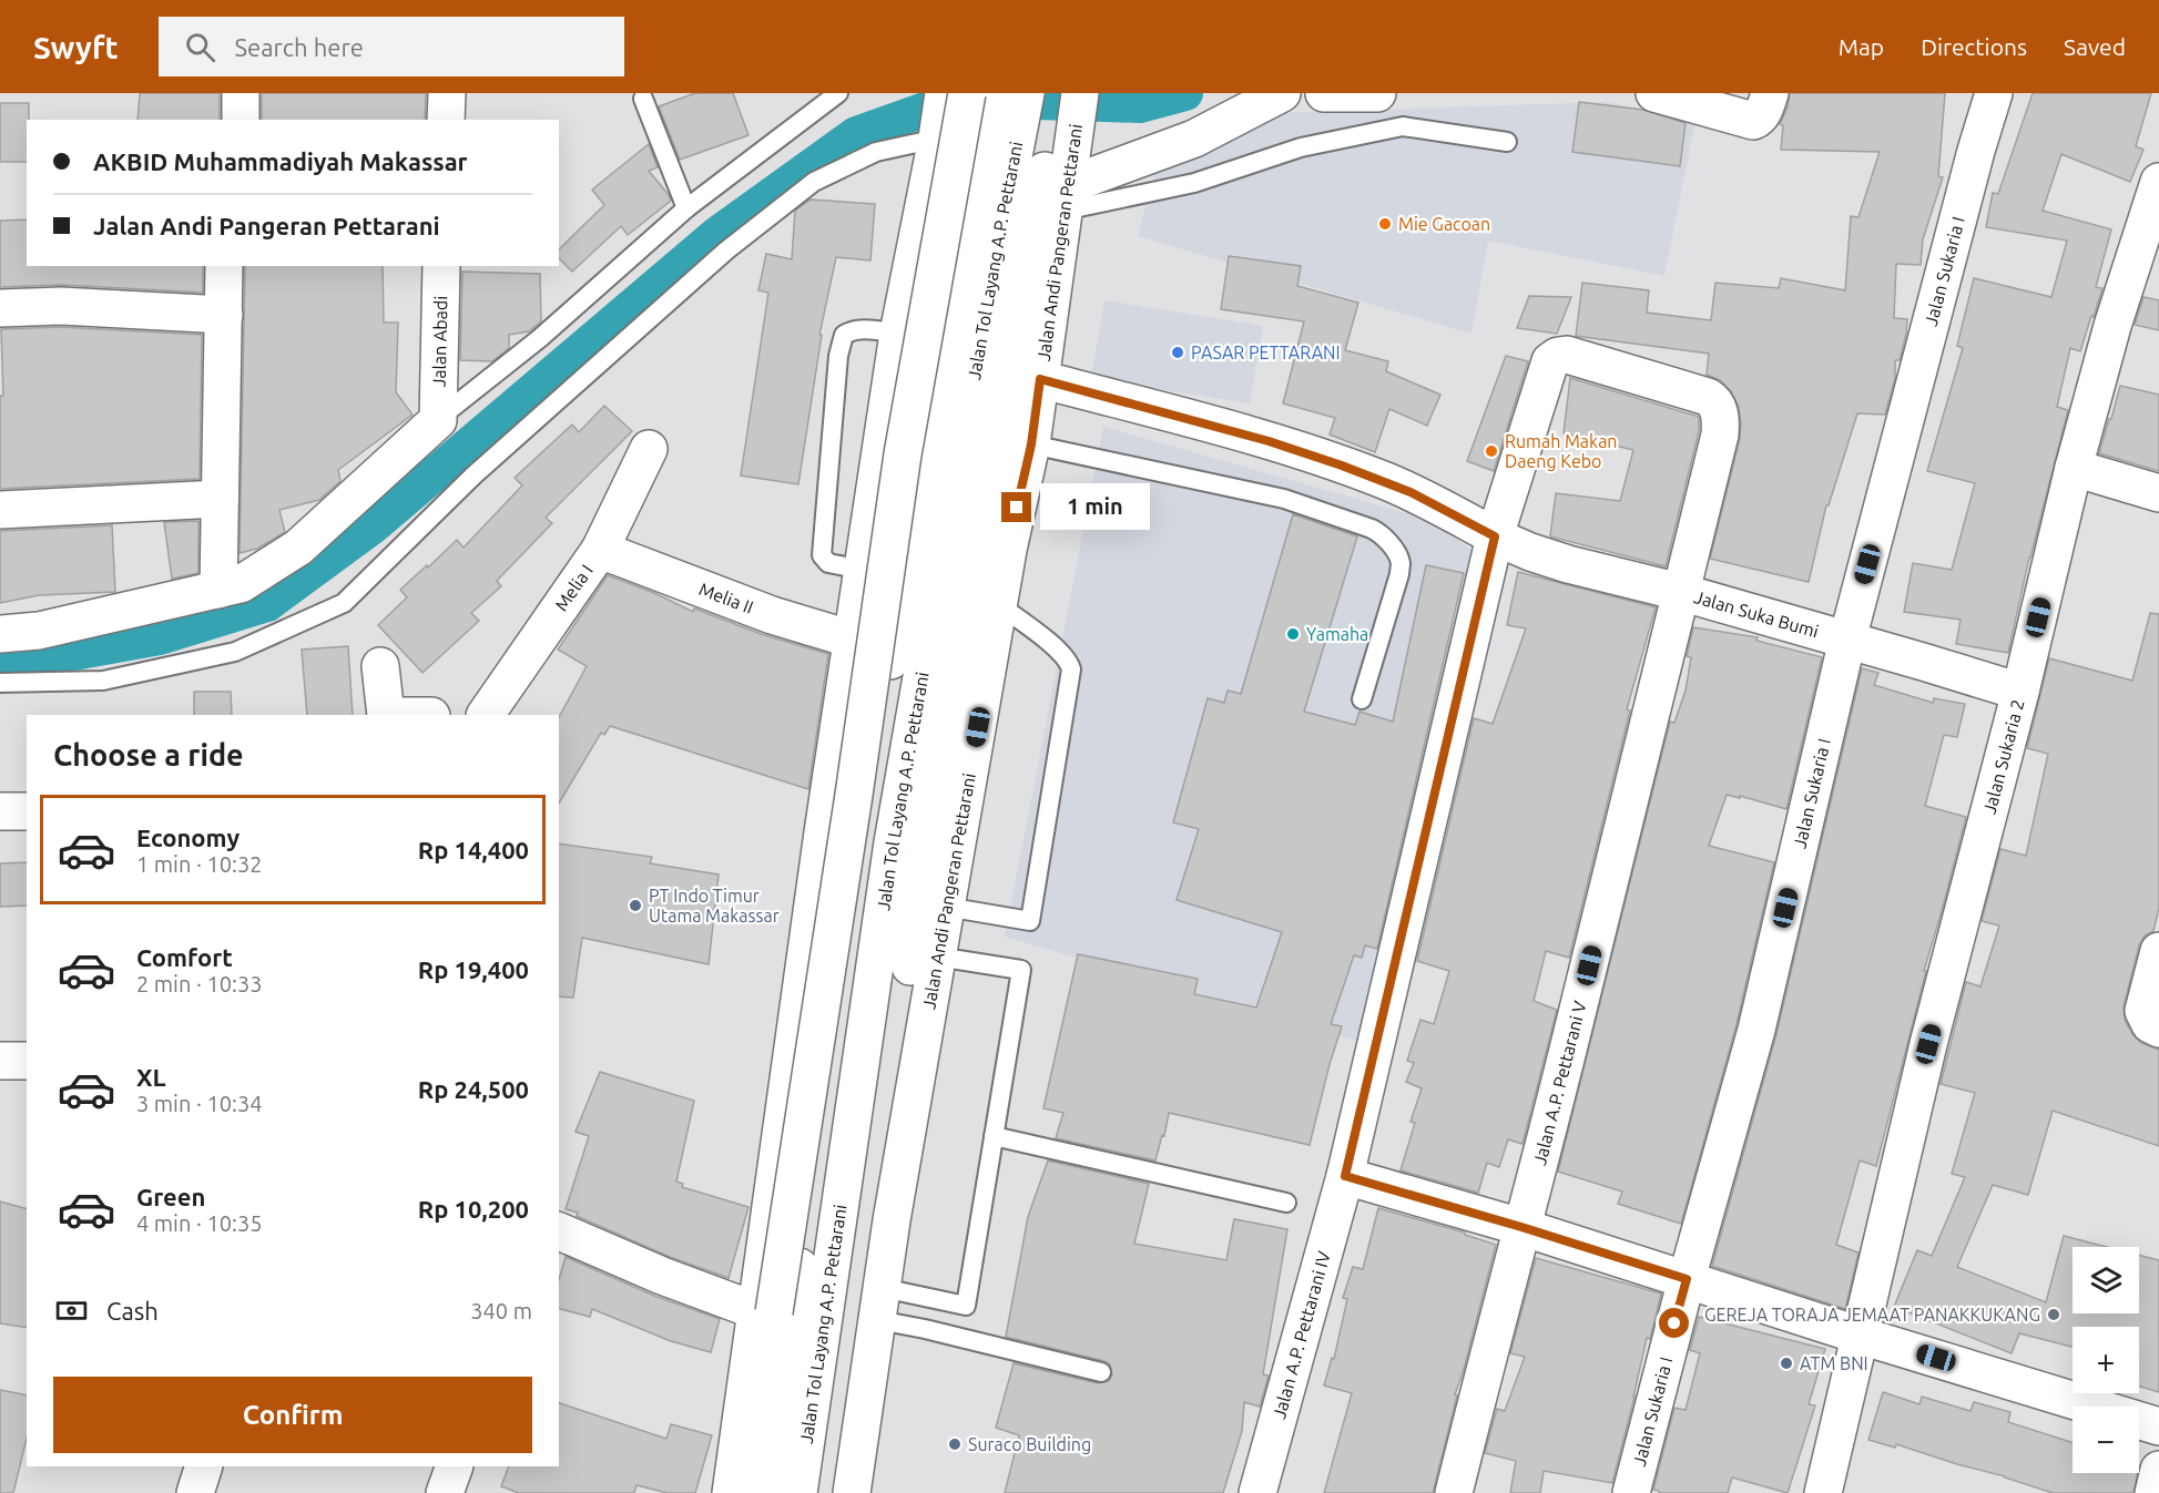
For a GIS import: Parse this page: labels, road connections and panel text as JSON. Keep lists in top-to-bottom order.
{
  "streets": {
    "main road": [
      "Jalan Andi Pangeran Pettarani",
      "Jalan Tol Layang A.P. Pettarani",
      "Jalan Sukaria I",
      "Jalan Abadi",
      "Melia I",
      "Melia II",
      "Jalan Suka Bumi",
      "Jalan Sukaria 2",
      "Jalan A.P. Pettarani V",
      "Jalan A.P. Pettarani IV"
    ]
  },
  "crossings": [
    ["Jalan Andi Pangeran Pettarani", "Jalan Suka Bumi"],
    ["Jalan Sukaria I", "Jalan Suka Bumi"],
    ["Melia I", "Melia II"],
    ["Jalan Suka Bumi", "Jalan Sukaria 2"],
    ["Jalan Suka Bumi", "Jalan A.P. Pettarani V"],
    ["Jalan Suka Bumi", "Jalan A.P. Pettarani IV"],
    ["Jalan A.P. Pettarani V", "Jalan A.P. Pettarani IV"]
  ],
  "places": [
    "Mie Gacoan",
    "PASAR PETTARANI",
    "Rumah Makan Daeng Kebo",
    "Yamaha",
    "PT Indo Timur Utama Makassar",
    "GEREJA TORAJA JEMAAT PANAKKUKANG",
    "ATM BNI",
    "Suraco Building"
  ],
  "page": {
    "header": "Swyft",
    "search": "Search here",
    "nav": ["Map", "Directions", "Saved"],
    "banner": ["AKBID Muhammadiyah Makassar", "Jalan Andi Pangeran Pettarani"],
    "bubble": "1 min",
    "heading": "Choose a ride",
    "list": [
      {
        "name": "Economy",
        "note": "1 min · 10:32",
        "value": "Rp 14,400"
      },
      {
        "name": "Comfort",
        "note": "2 min · 10:33",
        "value": "Rp 19,400"
      },
      {
        "name": "XL",
        "note": "3 min · 10:34",
        "value": "Rp 24,500"
      },
      {
        "name": "Green",
        "note": "4 min · 10:35",
        "value": "Rp 10,200"
      }
    ],
    "map_buttons": ["+", "−"],
    "pay": ["Cash", "340 m"],
    "buttons": "Confirm"
  }
}
